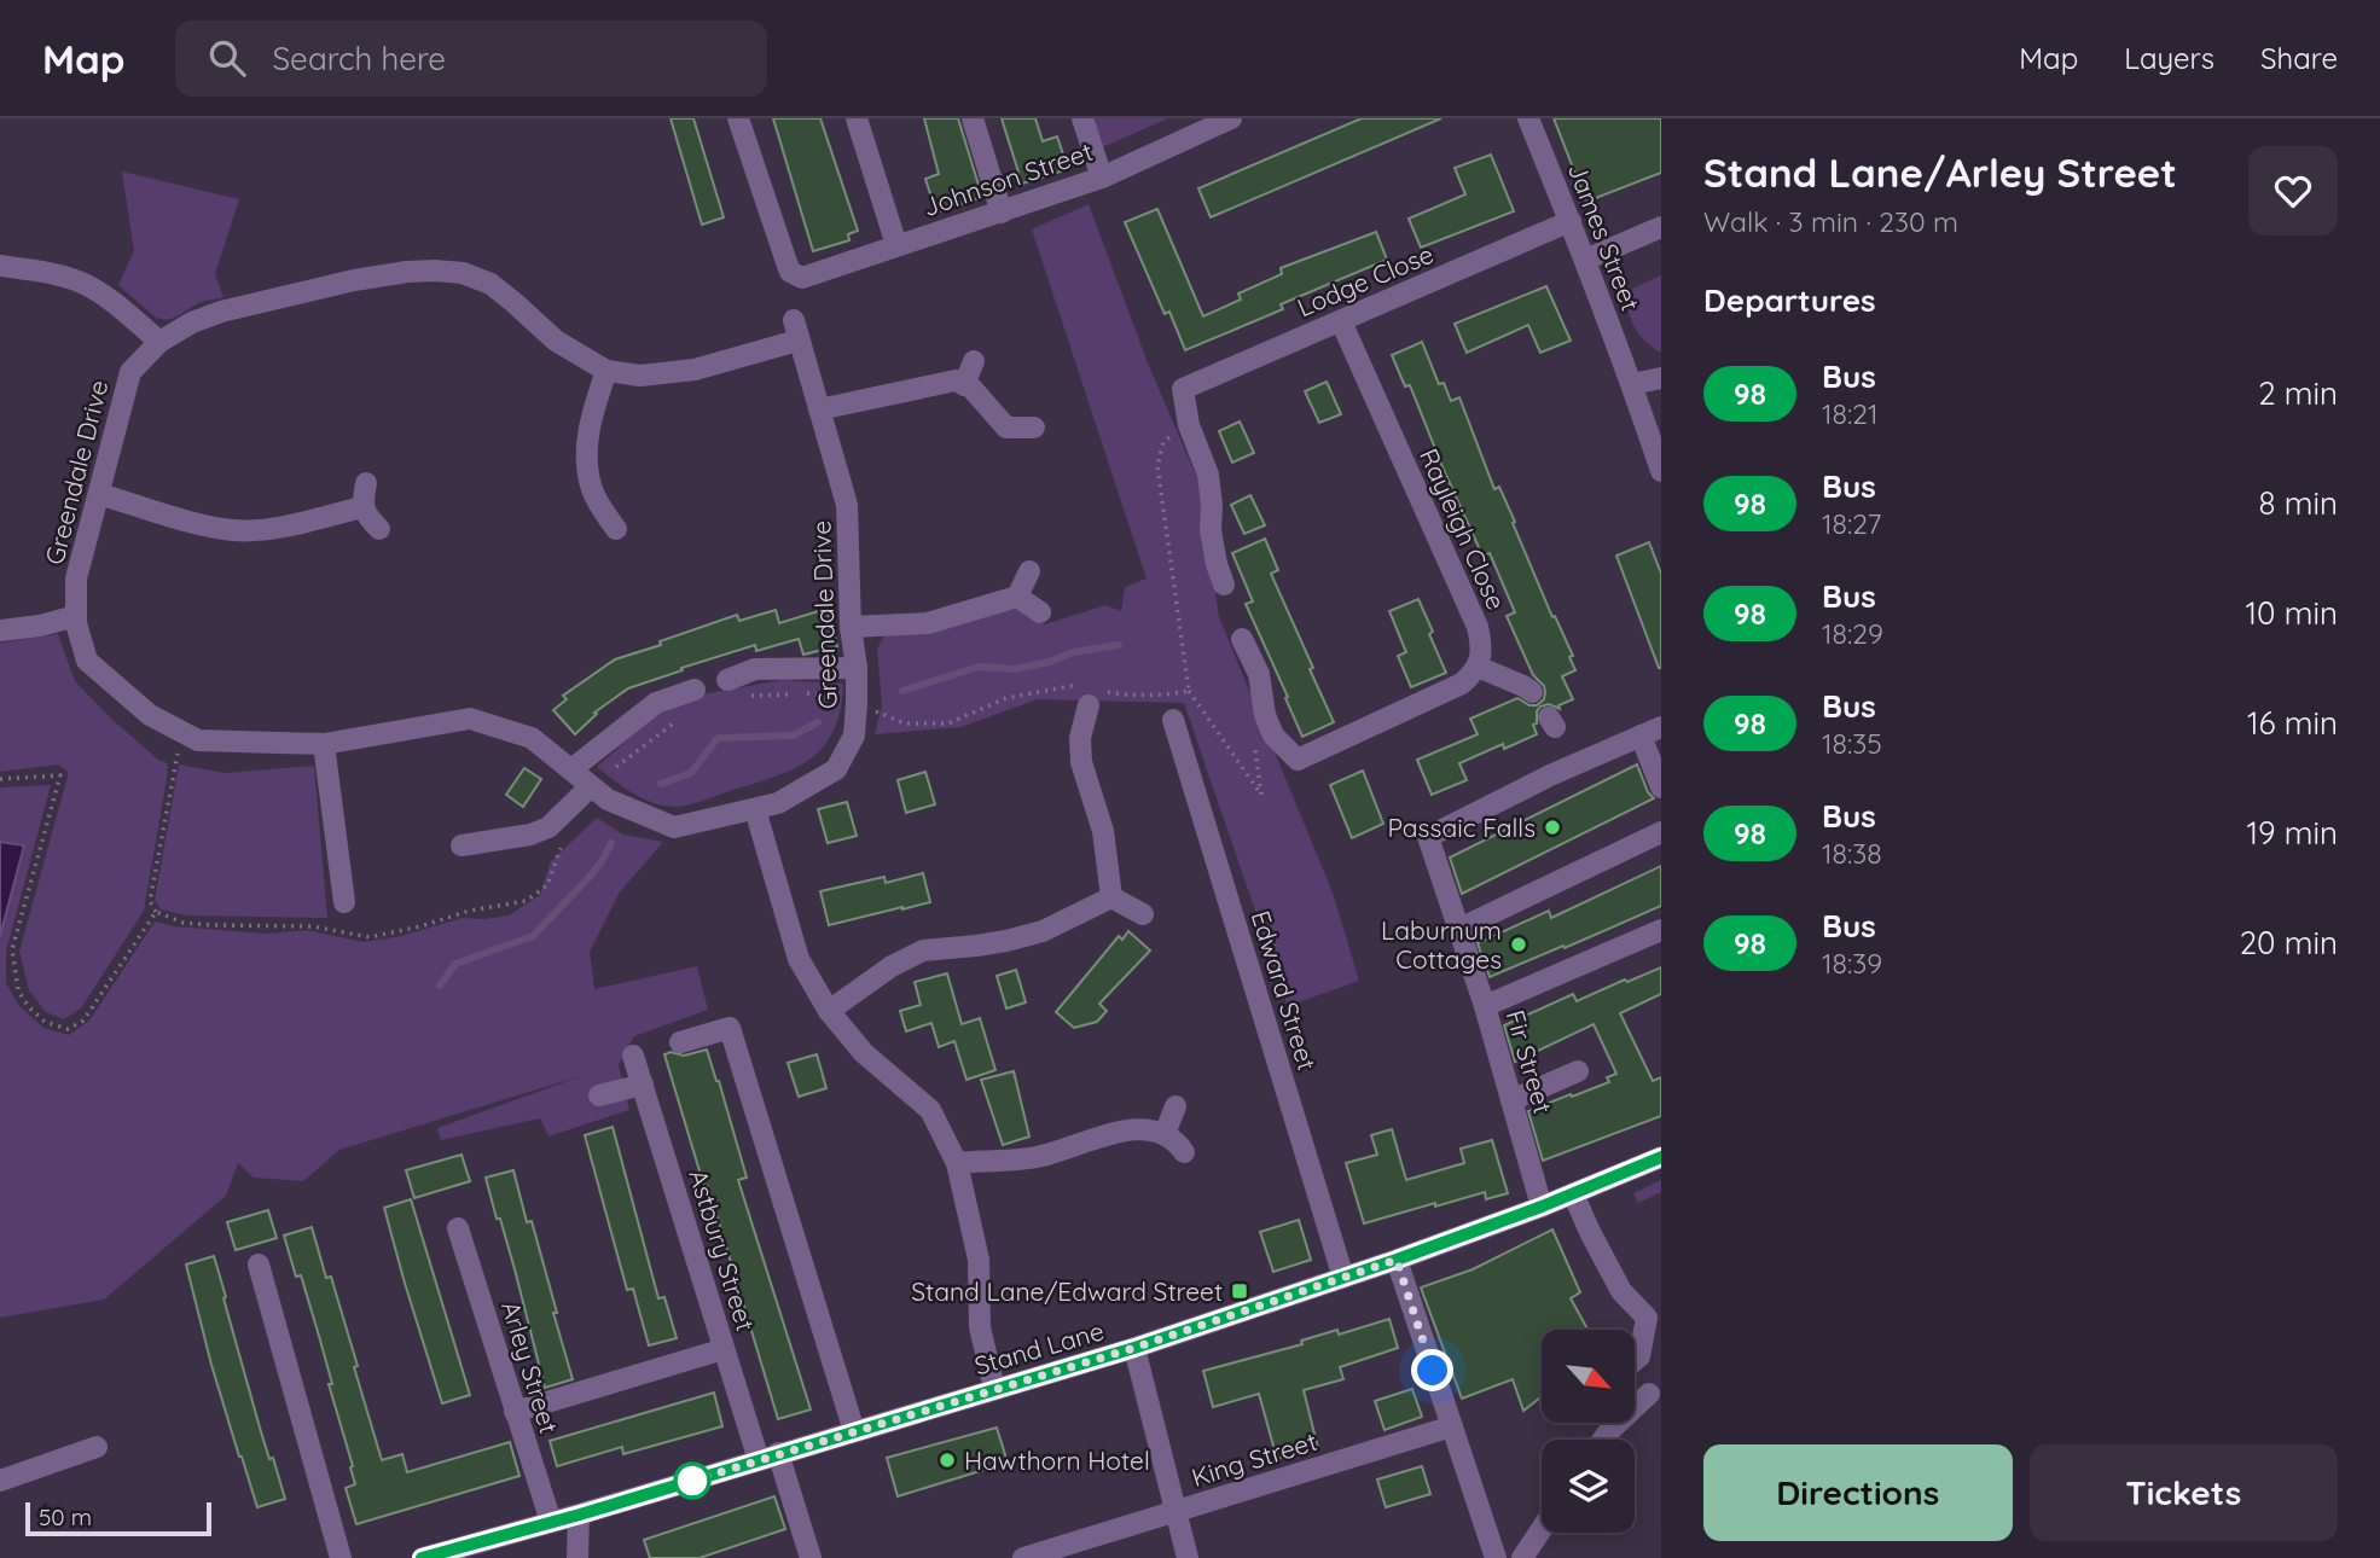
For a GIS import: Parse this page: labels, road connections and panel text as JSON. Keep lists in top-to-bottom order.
{
  "streets": {
    "street": [
      "Johnson Street",
      "James Street",
      "Lodge Close",
      "Greendale Drive",
      "Rayleigh Close",
      "Edward Street",
      "Fir Street",
      "Astbury Street",
      "Stand Lane",
      "Arley Street",
      "King Street"
    ]
  },
  "crossings": [
    ["James Street", "Lodge Close"],
    ["Lodge Close", "Rayleigh Close"],
    ["Edward Street", "Stand Lane"],
    ["Fir Street", "Stand Lane"],
    ["Astbury Street", "Stand Lane"],
    ["Stand Lane", "Arley Street"]
  ],
  "places": {
    "other": ["Passaic Falls", "Laburnum Cottages", "Hawthorn Hotel"],
    "transit": ["Stand Lane/Edward Street"]
  },
  "lines": ["bus line 98"],
  "scale_bar": "50 m",
  "north": "bottom right",
  "page": {
    "header": "Map",
    "search": "Search here",
    "nav": ["Map", "Layers", "Share"],
    "heading": [
      ["Stand Lane/Arley Street", "Walk · 3 min · 230 m"],
      "Departures"
    ],
    "list": [
      {
        "mark": "98",
        "name": "Bus",
        "note": "18:21",
        "value": "2 min"
      },
      {
        "mark": "98",
        "name": "Bus",
        "note": "18:27",
        "value": "8 min"
      },
      {
        "mark": "98",
        "name": "Bus",
        "note": "18:29",
        "value": "10 min"
      },
      {
        "mark": "98",
        "name": "Bus",
        "note": "18:35",
        "value": "16 min"
      },
      {
        "mark": "98",
        "name": "Bus",
        "note": "18:38",
        "value": "19 min"
      },
      {
        "mark": "98",
        "name": "Bus",
        "note": "18:39",
        "value": "20 min"
      }
    ],
    "buttons": ["Directions", "Tickets"],
    "scale": "50 m"
  }
}
